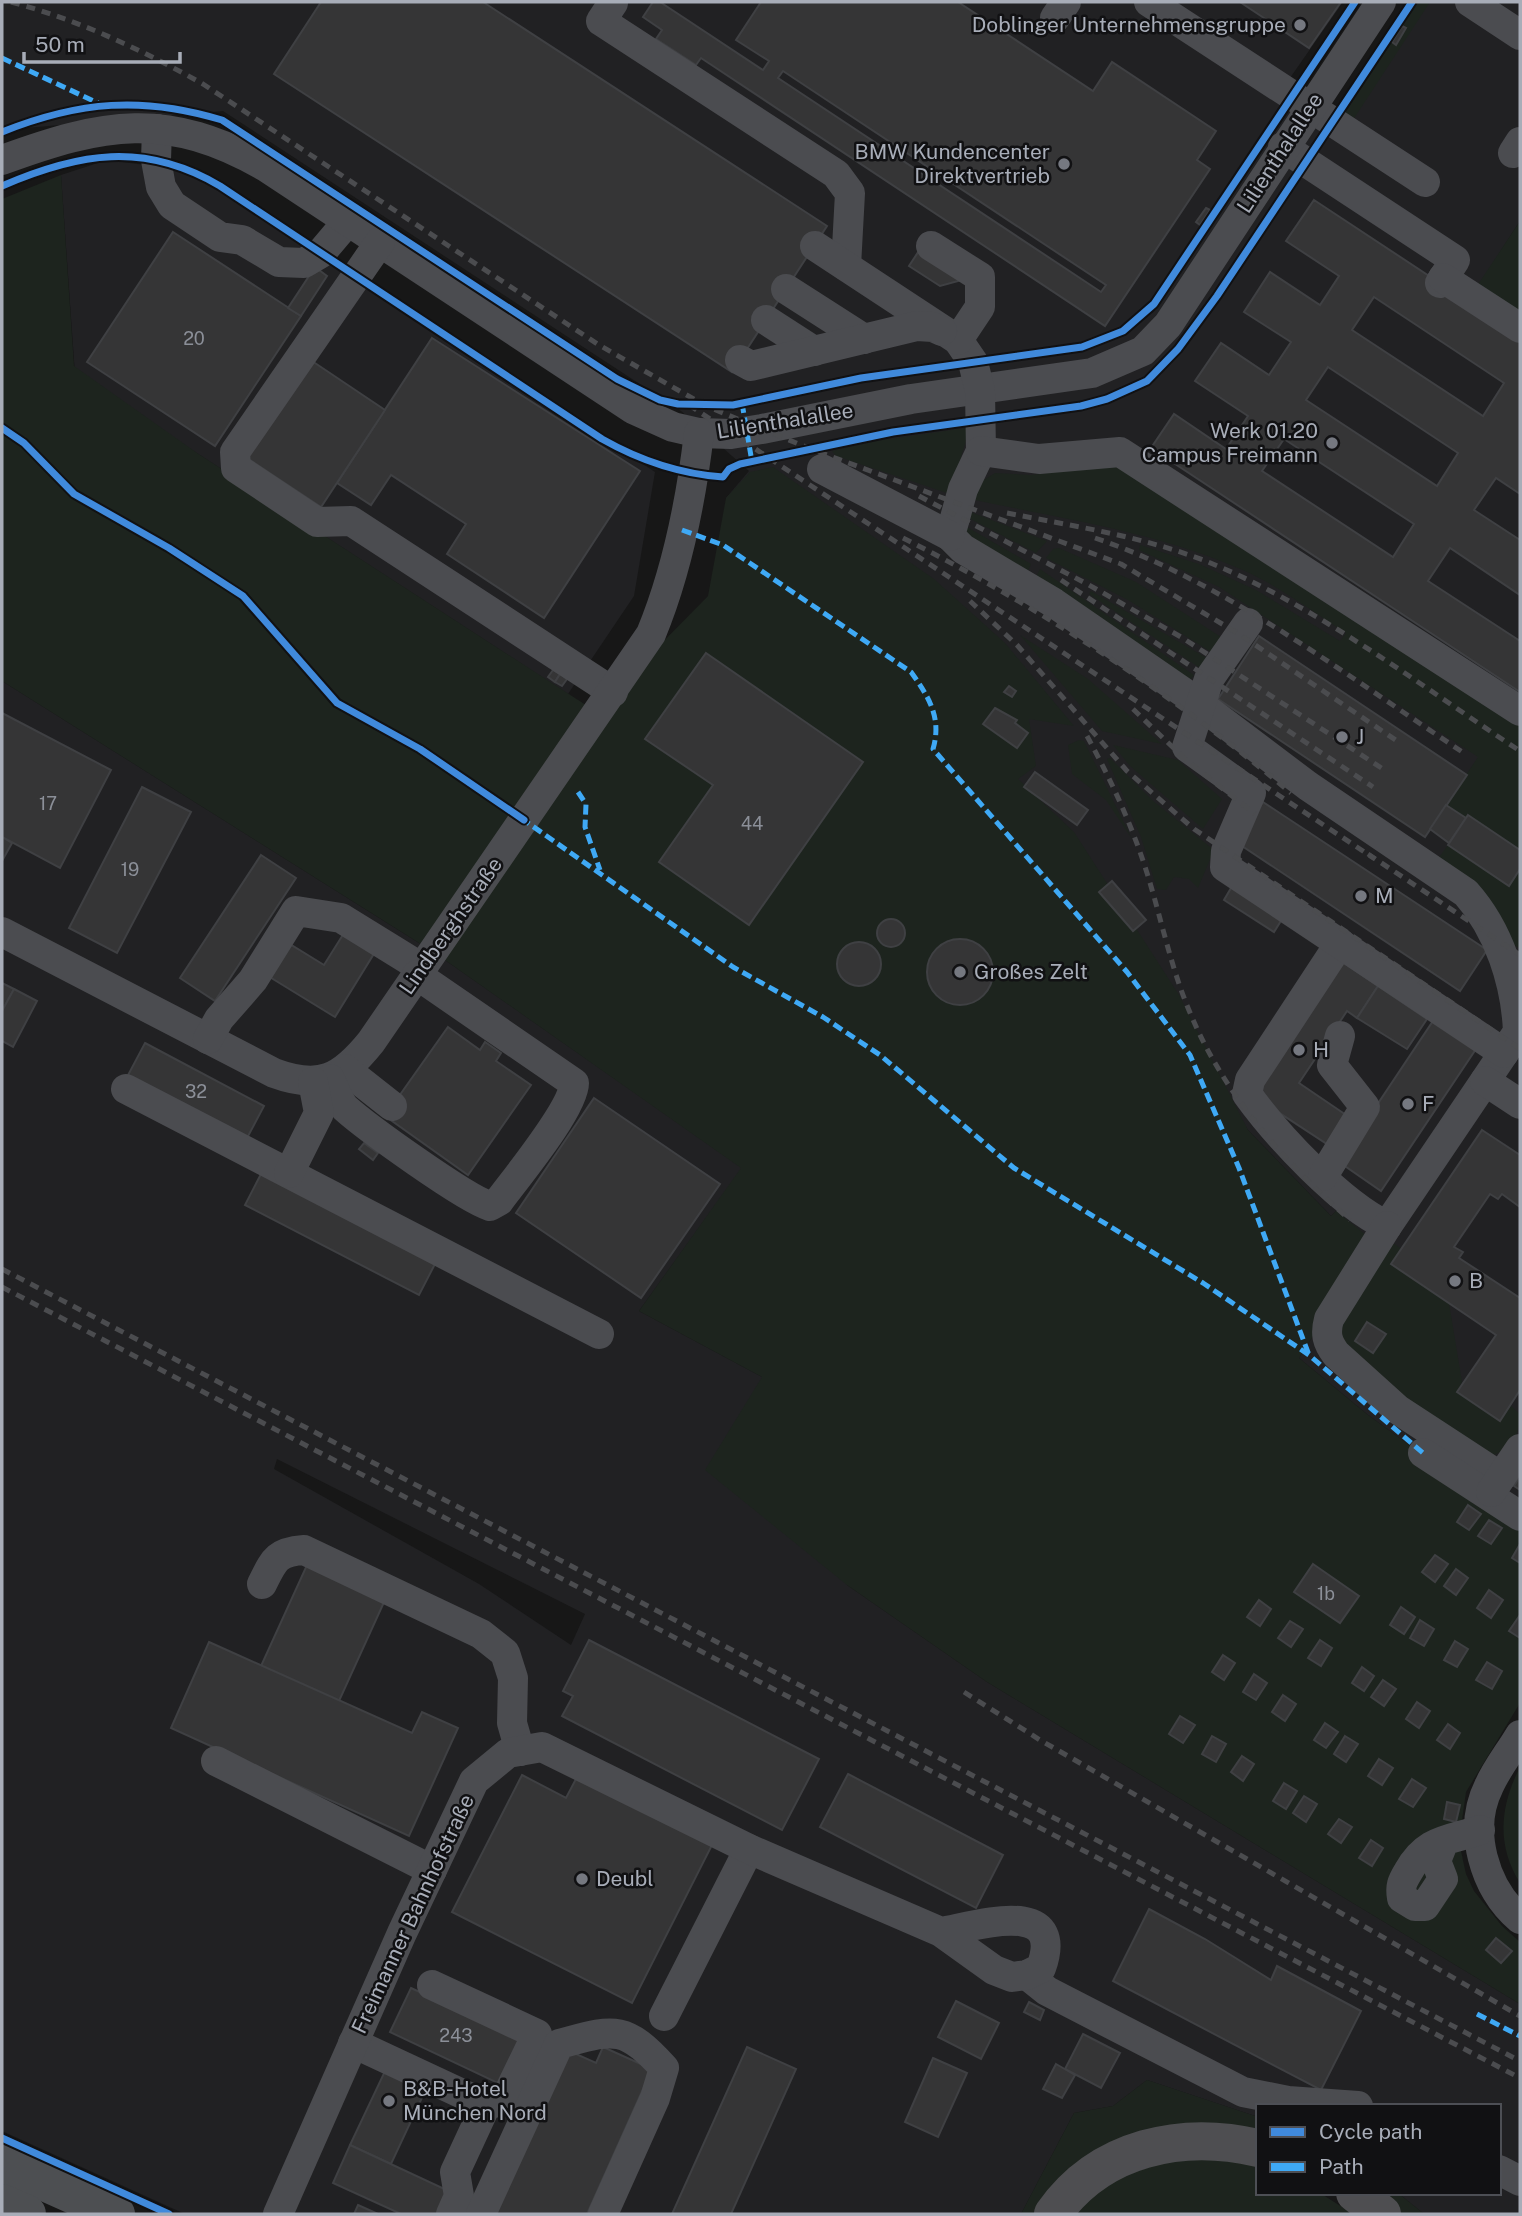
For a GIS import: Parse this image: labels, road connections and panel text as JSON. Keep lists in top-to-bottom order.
{
  "streets": {
    "street": ["Lilienthalallee", "Lindberghstraße", "Freimanner Bahnhofstraße"]
  },
  "crossings": [
    ["Lilienthalallee", "Lindberghstraße"]
  ],
  "places": [
    "Doblinger Unternehmensgruppe",
    "BMW Kundencenter Direktvertrieb",
    "Werk 01.20 Campus Freimann",
    "J",
    "M",
    "Großes Zelt",
    "H",
    "F",
    "B",
    "Deubl",
    "B&B-Hotel München Nord"
  ],
  "house_numbers": [
    "20",
    "17",
    "44",
    "19",
    "32",
    "1b",
    "243"
  ],
  "legend": ["Cycle path", "Path"],
  "scale_bar": "50 m"
}
